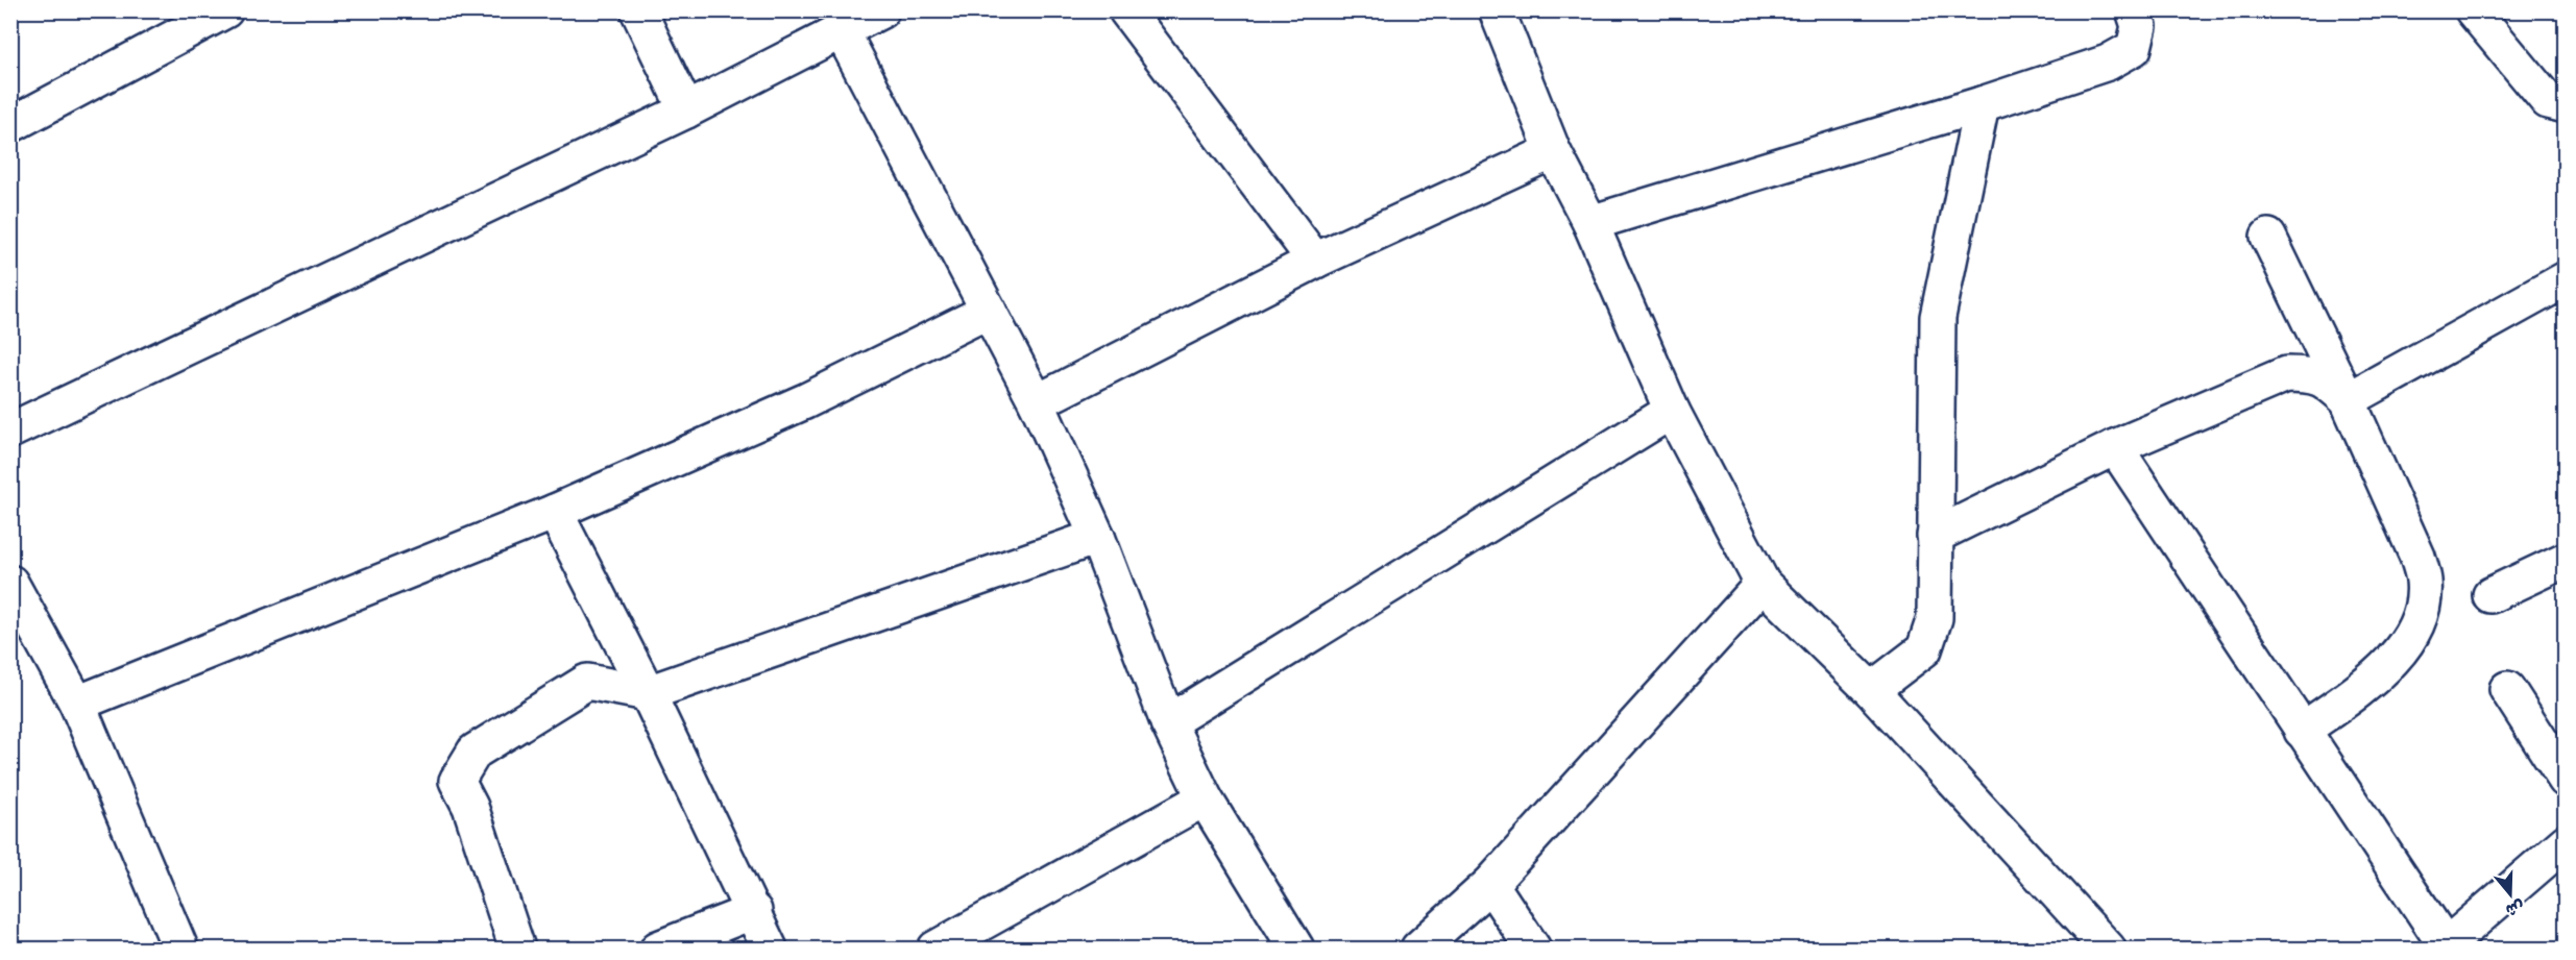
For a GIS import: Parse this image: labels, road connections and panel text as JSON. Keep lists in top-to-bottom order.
{
  "north": "bottom"
}
